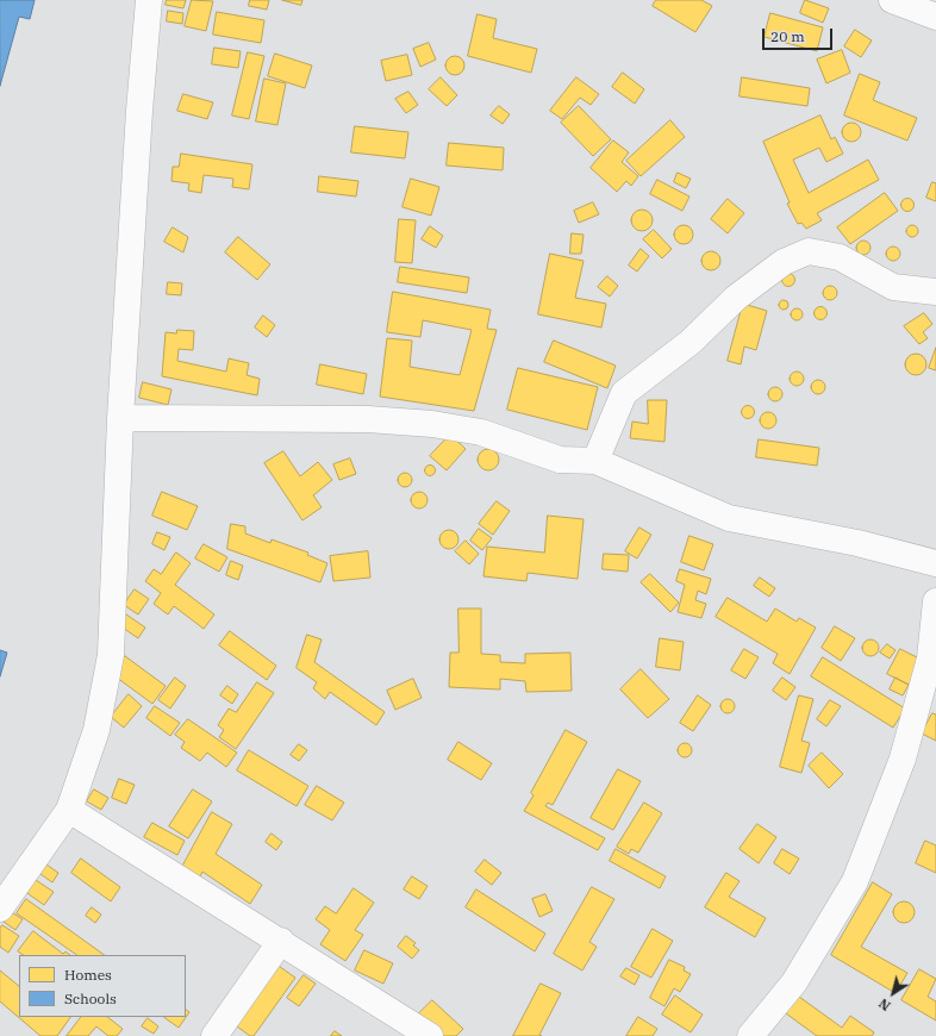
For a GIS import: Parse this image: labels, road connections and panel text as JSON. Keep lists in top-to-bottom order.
{
  "legend": ["Homes", "Schools"],
  "scale_bar": "20 m",
  "north": "bottom left"
}
